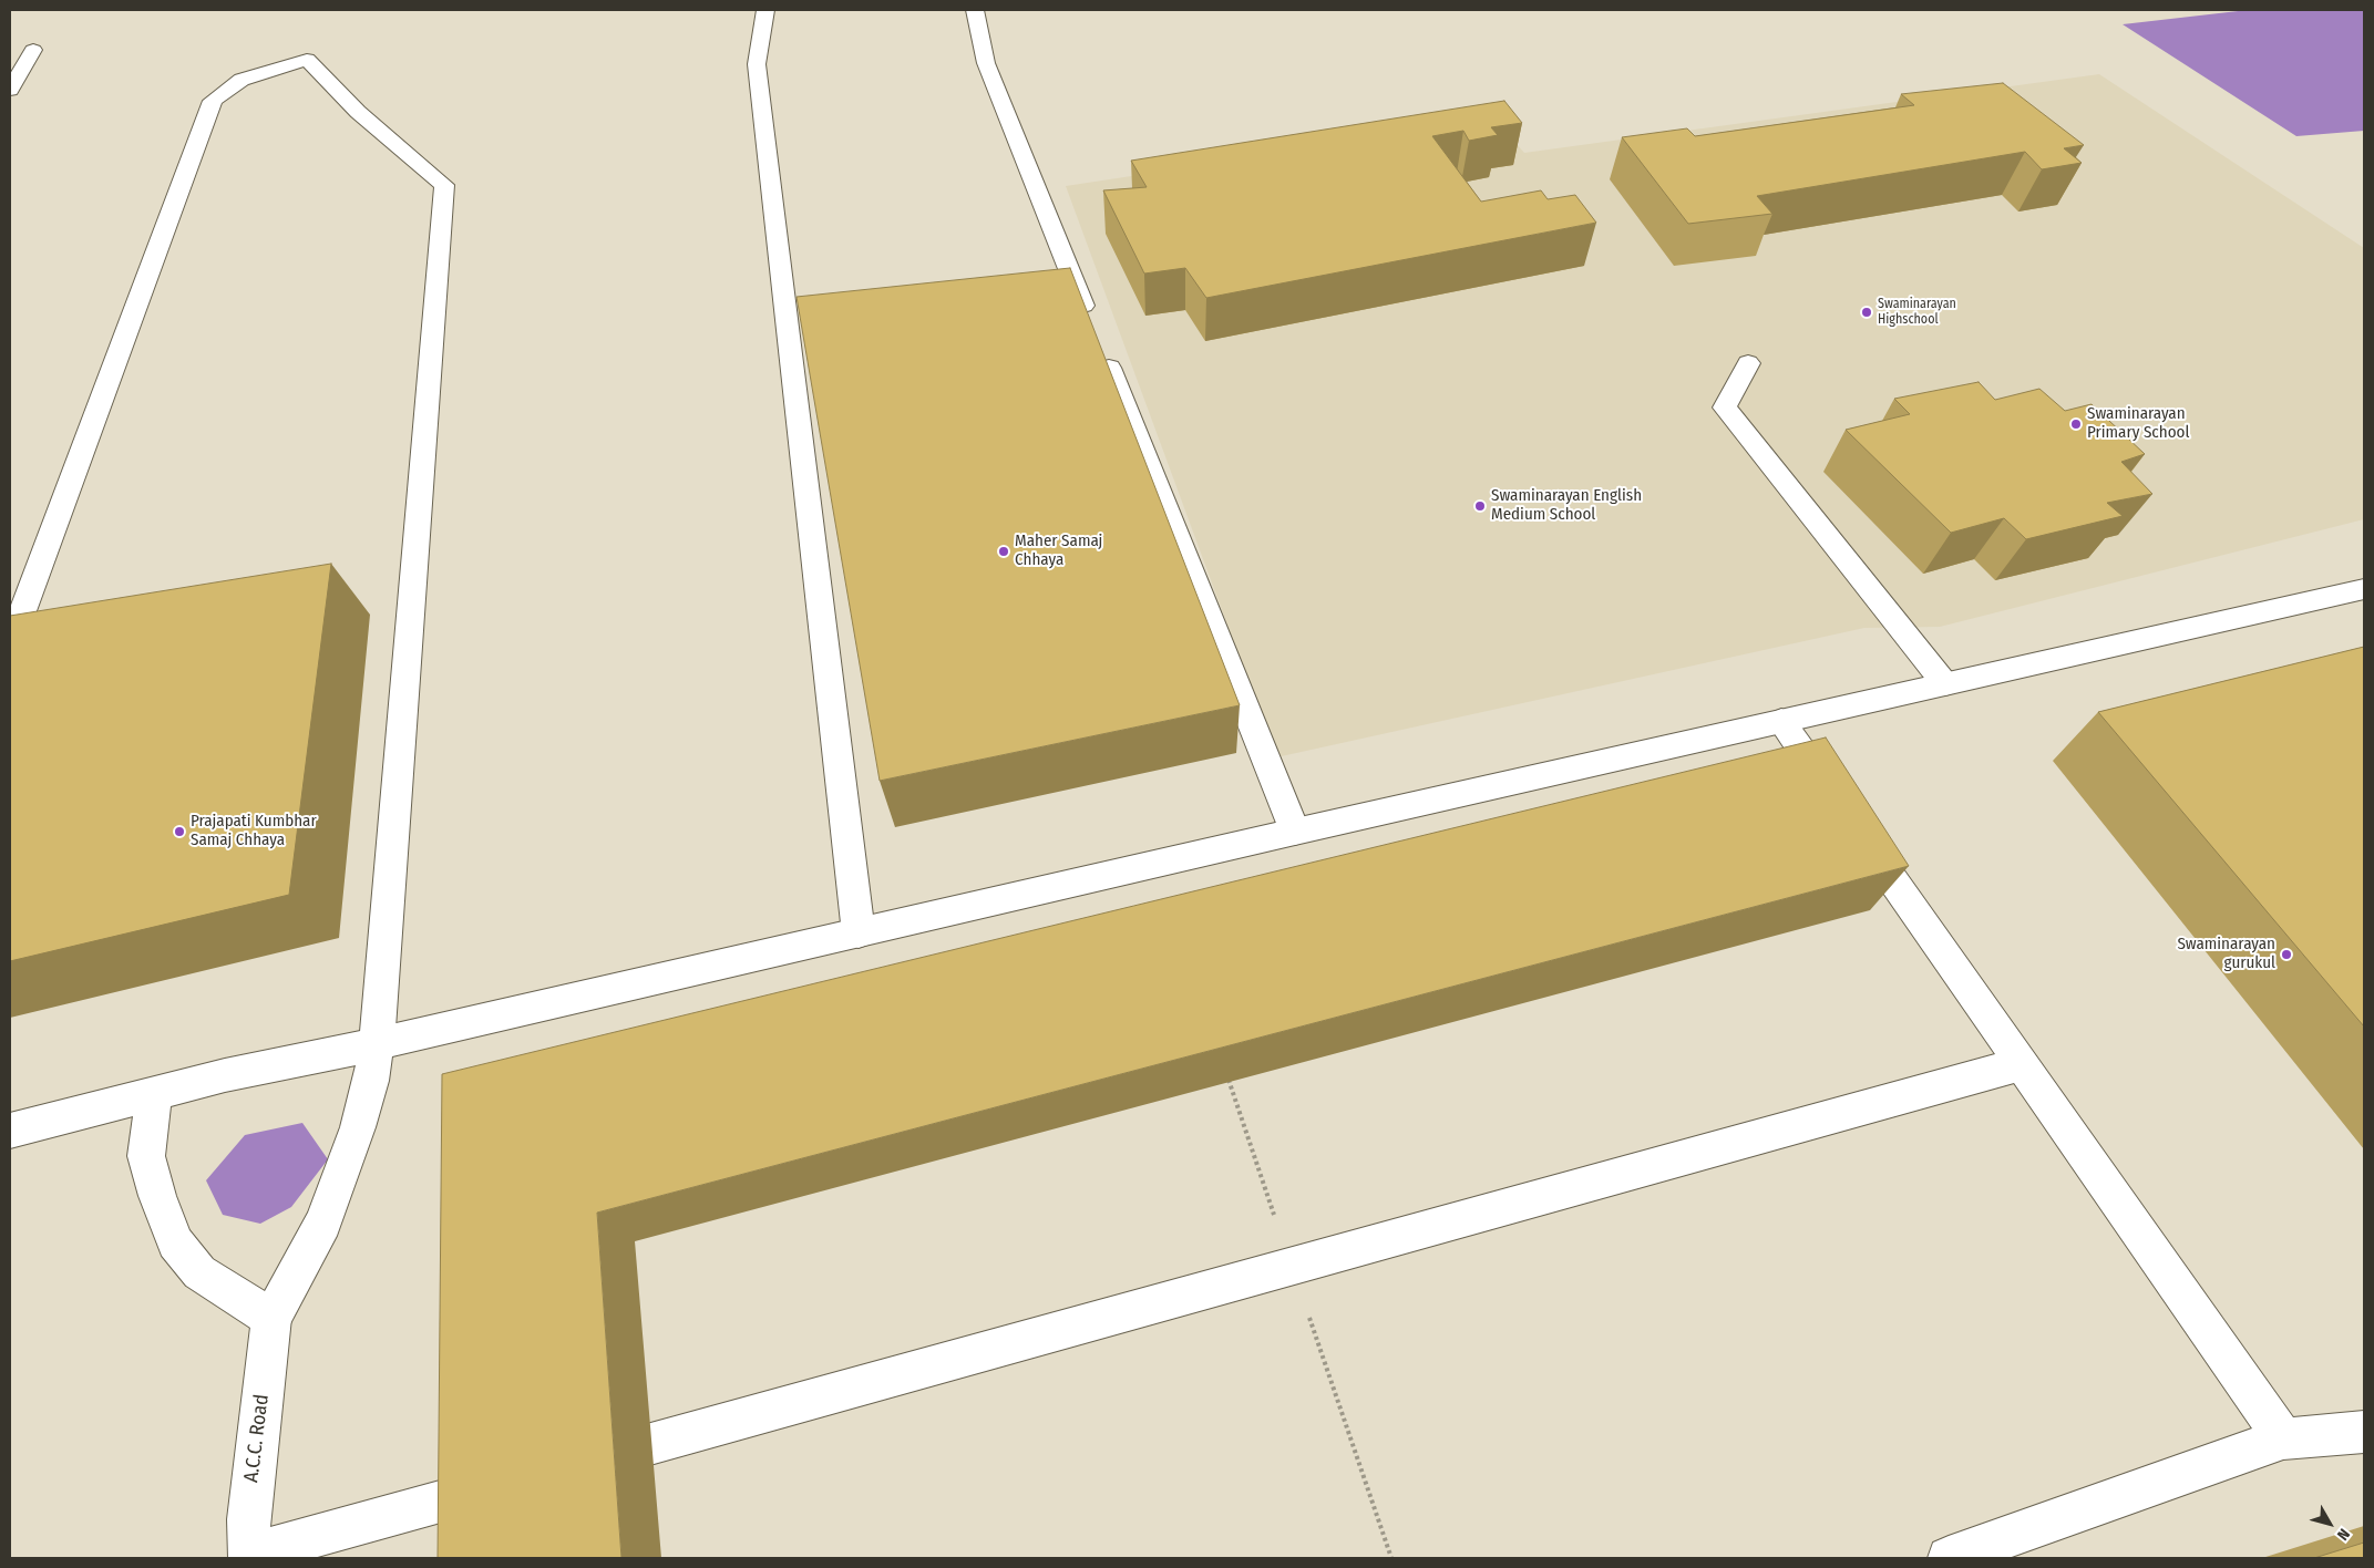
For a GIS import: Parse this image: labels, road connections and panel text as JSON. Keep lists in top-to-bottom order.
{
  "streets": {
    "street": ["A.C.C. Road"]
  },
  "places": [
    "Swaminarayan Highschool",
    "Swaminarayan Primary School",
    "Swaminarayan English Medium School",
    "Maher Samaj Chhaya",
    "Prajapati Kumbhar Samaj Chhaya",
    "Swaminarayan gurukul"
  ],
  "north": "bottom right"
}
